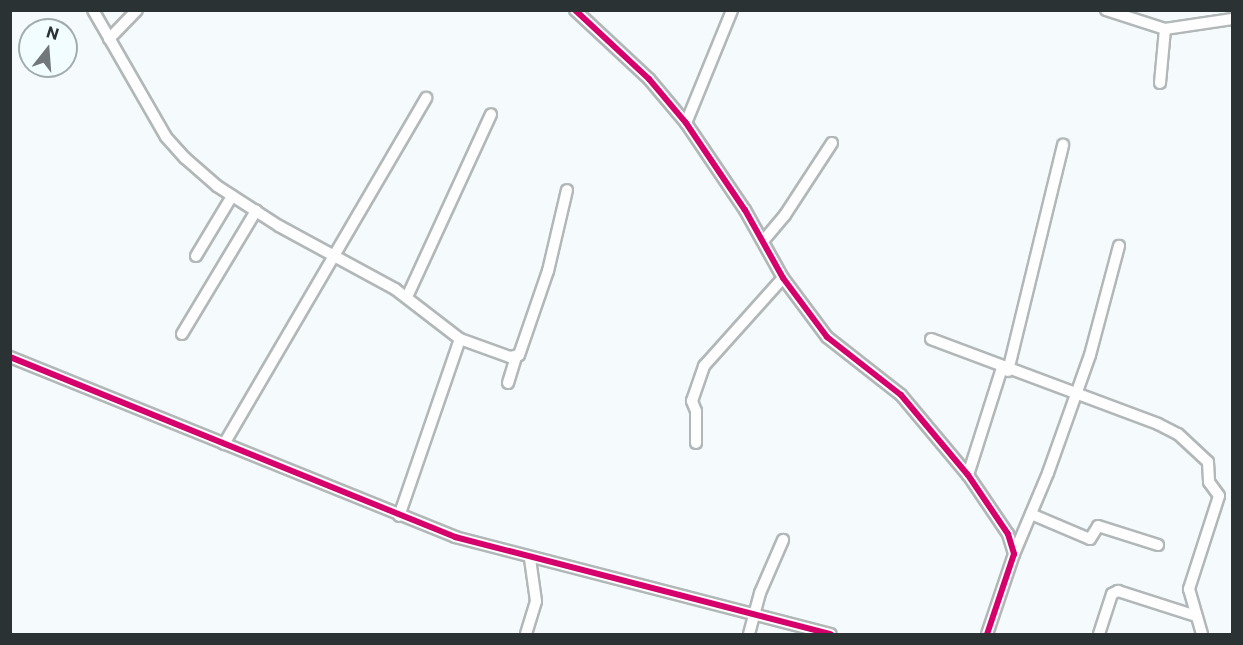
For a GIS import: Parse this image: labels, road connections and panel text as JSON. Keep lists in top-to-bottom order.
{
  "north": "top"
}
